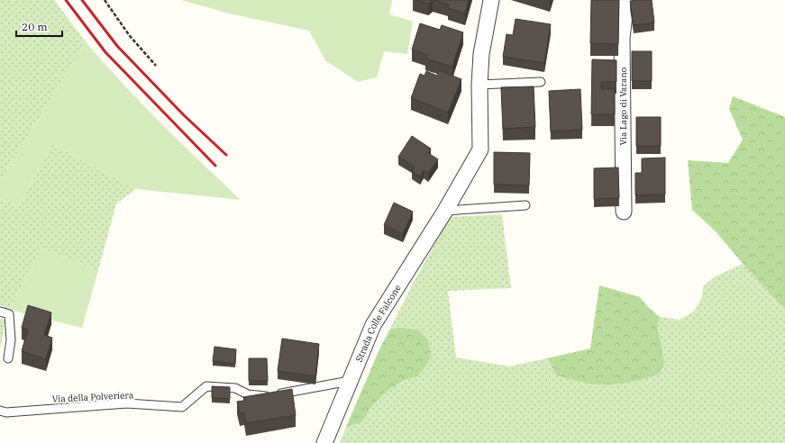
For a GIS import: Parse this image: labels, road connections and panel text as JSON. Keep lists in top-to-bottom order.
{
  "streets": {
    "street": ["Via Lago di Varano", "Strada Colle Falcone"],
    "lane": ["Via della Polveriera"]
  },
  "crossings": [
    ["Strada Colle Falcone", "Via della Polveriera"]
  ],
  "scale_bar": "20 m"
}
